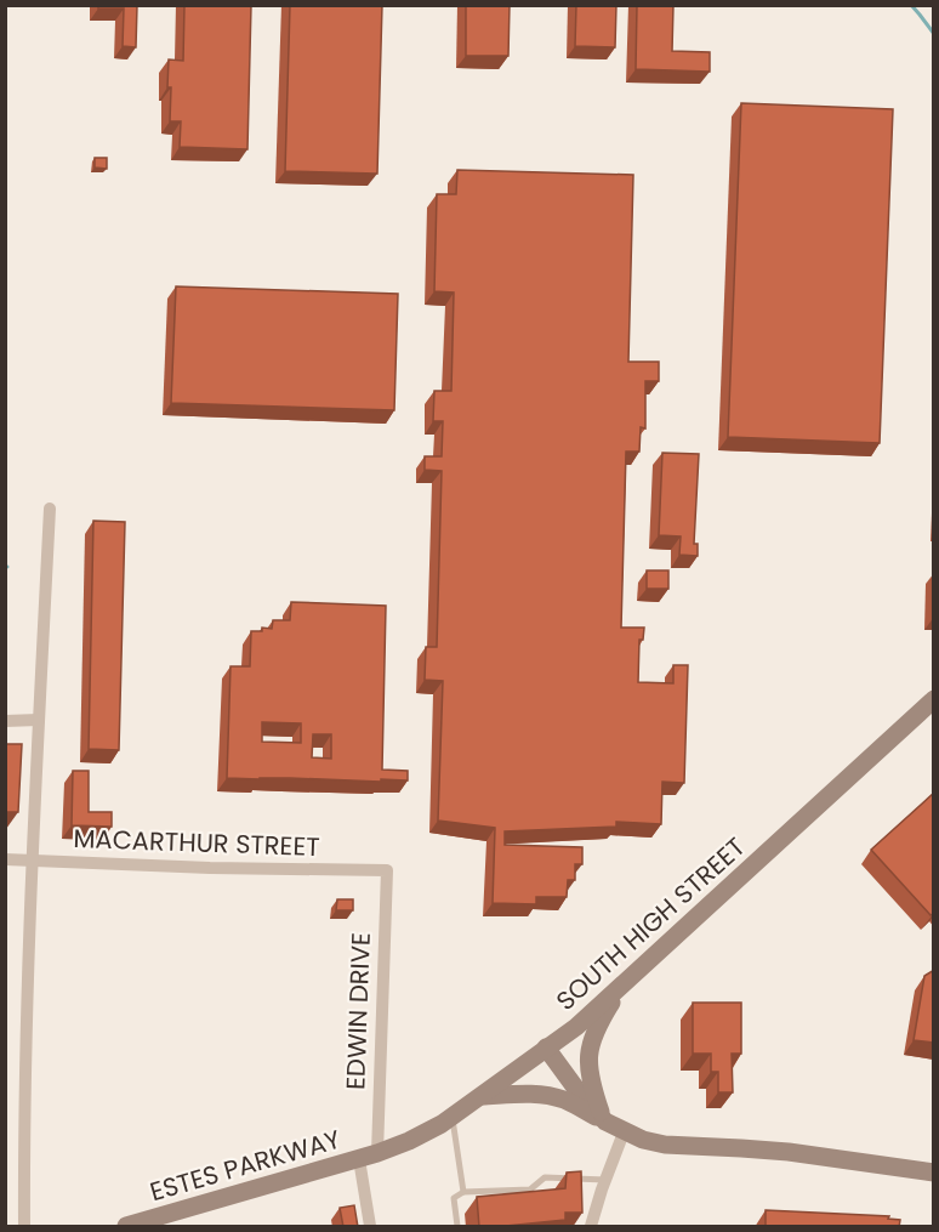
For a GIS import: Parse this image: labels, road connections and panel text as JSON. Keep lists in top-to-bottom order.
{
  "streets": {
    "main road": ["SOUTH HIGH STREET", "ESTES PARKWAY"],
    "street": ["MACARTHUR STREET", "EDWIN DRIVE"]
  },
  "crossings": [
    ["MACARTHUR STREET", "EDWIN DRIVE"],
    ["SOUTH HIGH STREET", "EDWIN DRIVE"],
    ["SOUTH HIGH STREET", "ESTES PARKWAY"],
    ["EDWIN DRIVE", "ESTES PARKWAY"]
  ]
}
